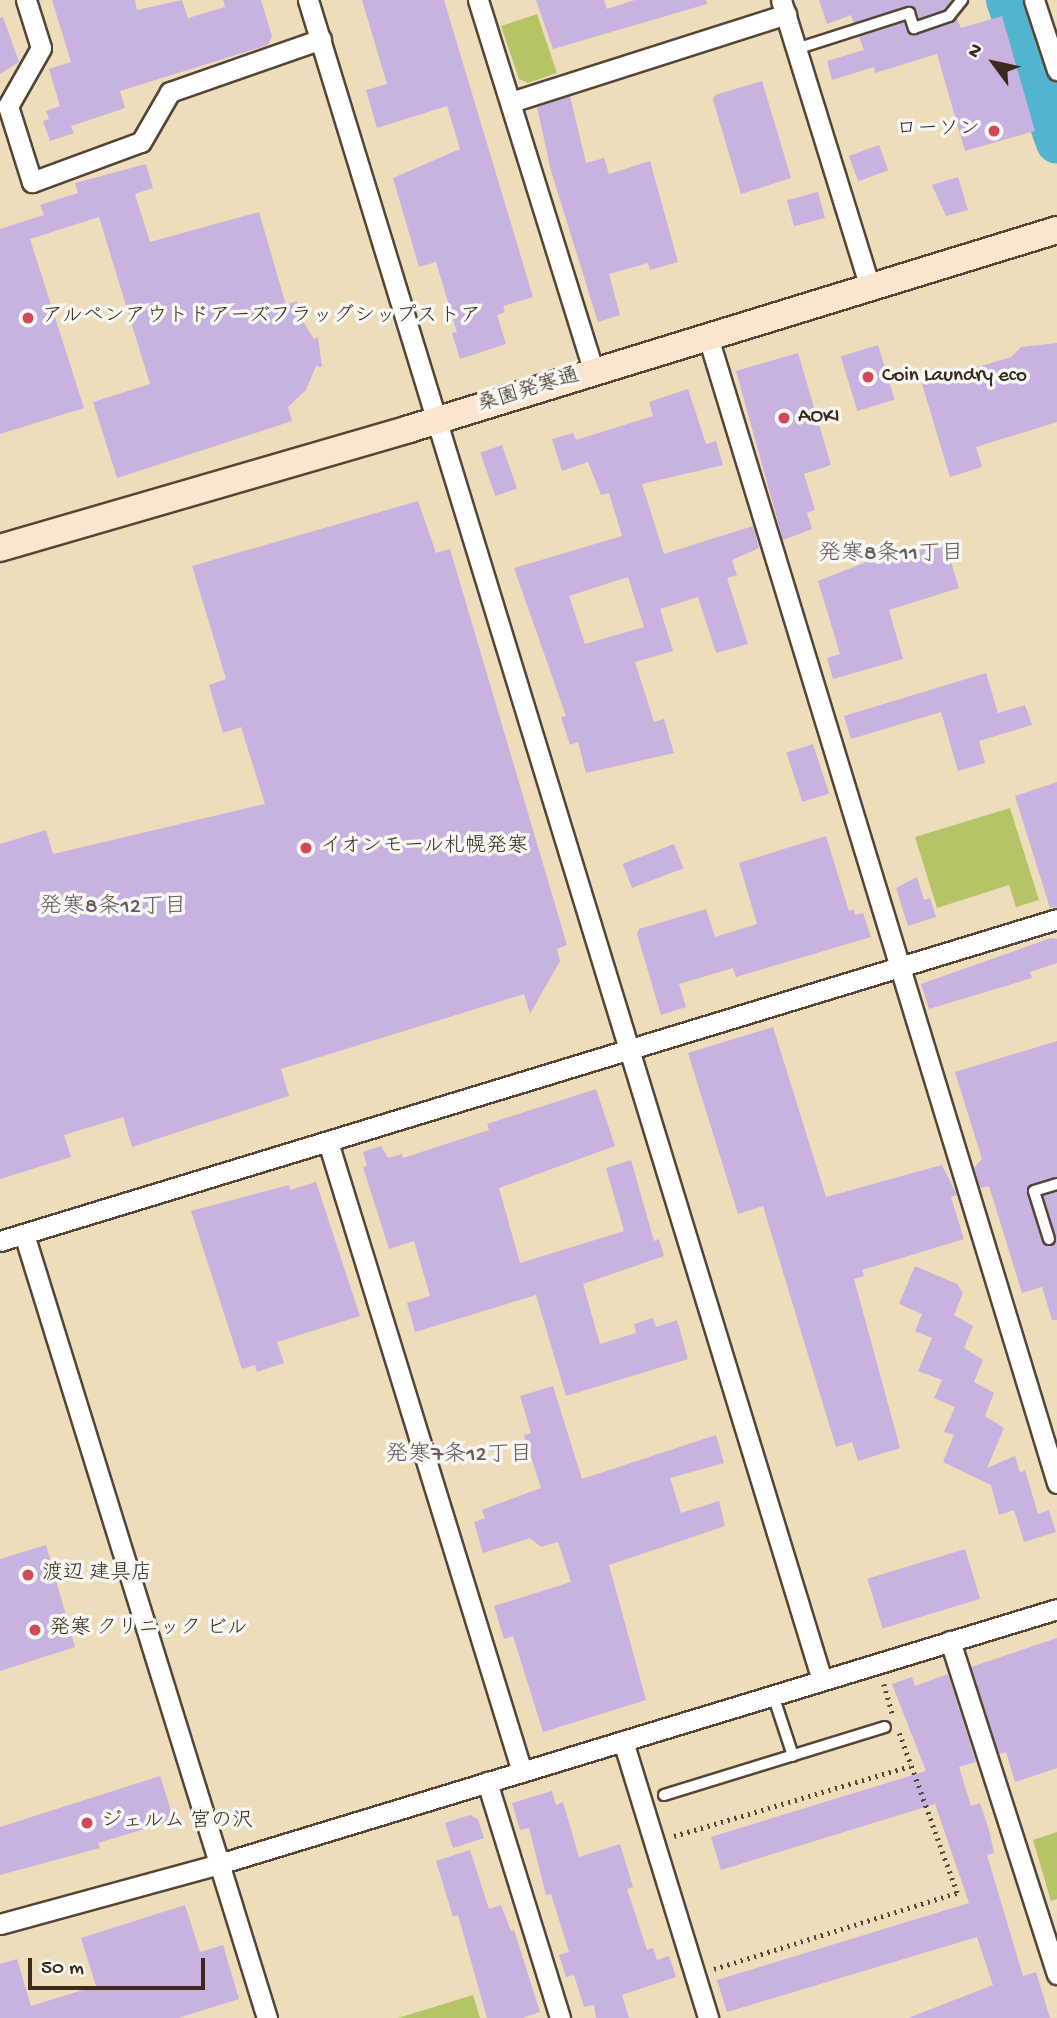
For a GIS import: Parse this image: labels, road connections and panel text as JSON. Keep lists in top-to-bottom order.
{
  "streets": {
    "street": ["桑園発寒通"]
  },
  "districts": ["発寒8条11丁目", "発寒8条12丁目", "発寒7条12丁目"],
  "places": [
    "ローソン",
    "アルペンアウトドアーズフラッグシップストア",
    "Coin Laundry eco",
    "AOKI",
    "イオンモール札幌発寒",
    "渡辺 建具店",
    "発寒 クリニック ビル",
    "ジェルム 宮の沢"
  ],
  "scale_bar": "50 m",
  "north": "top left"
}
